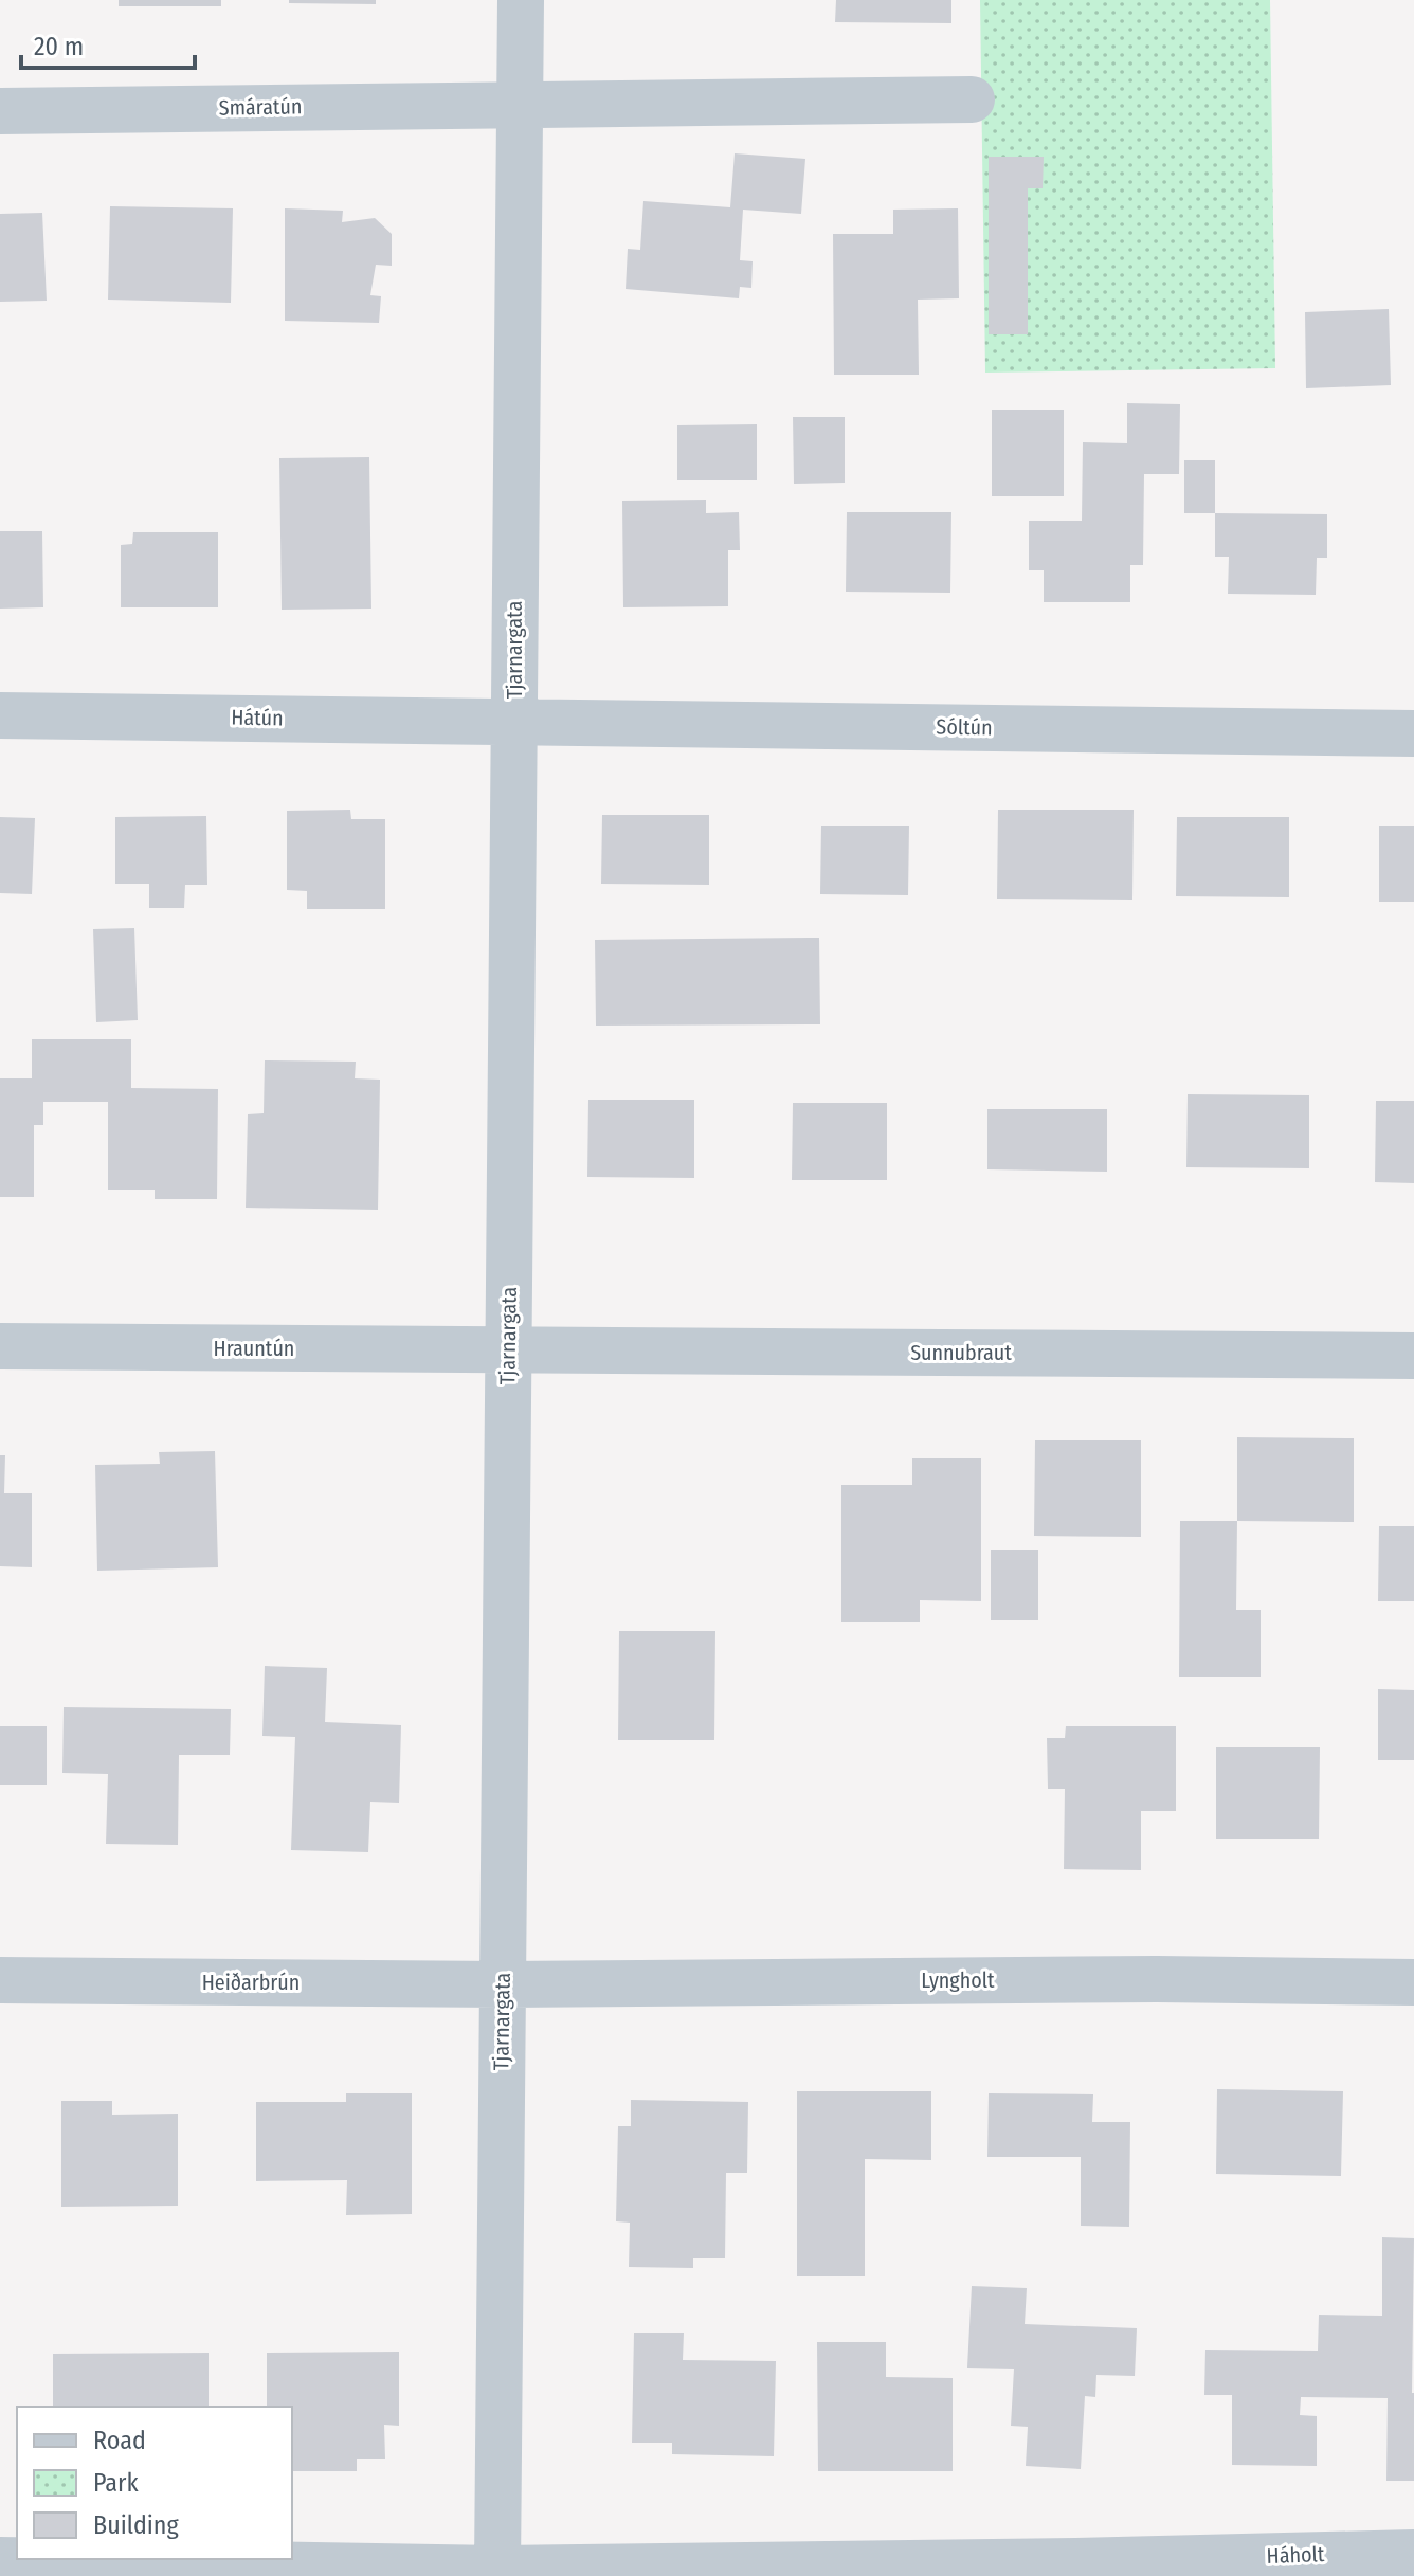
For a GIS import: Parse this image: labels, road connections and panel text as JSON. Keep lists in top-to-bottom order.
{
  "streets": {
    "street": [
      "Smáratún",
      "Tjarnargata",
      "Hátún",
      "Sóltún",
      "Hrauntún",
      "Sunnubraut",
      "Lyngholt",
      "Heiðarbrún",
      "Háholt"
    ]
  },
  "crossings": [
    ["Smáratún", "Tjarnargata"],
    ["Tjarnargata", "Hátún"],
    ["Tjarnargata", "Sóltún"],
    ["Tjarnargata", "Hrauntún"],
    ["Tjarnargata", "Sunnubraut"],
    ["Tjarnargata", "Lyngholt"],
    ["Tjarnargata", "Heiðarbrún"],
    ["Tjarnargata", "Háholt"],
    ["Hátún", "Sóltún"],
    ["Hrauntún", "Sunnubraut"],
    ["Lyngholt", "Heiðarbrún"]
  ],
  "legend": ["Road", "Park", "Building"],
  "scale_bar": "20 m"
}
